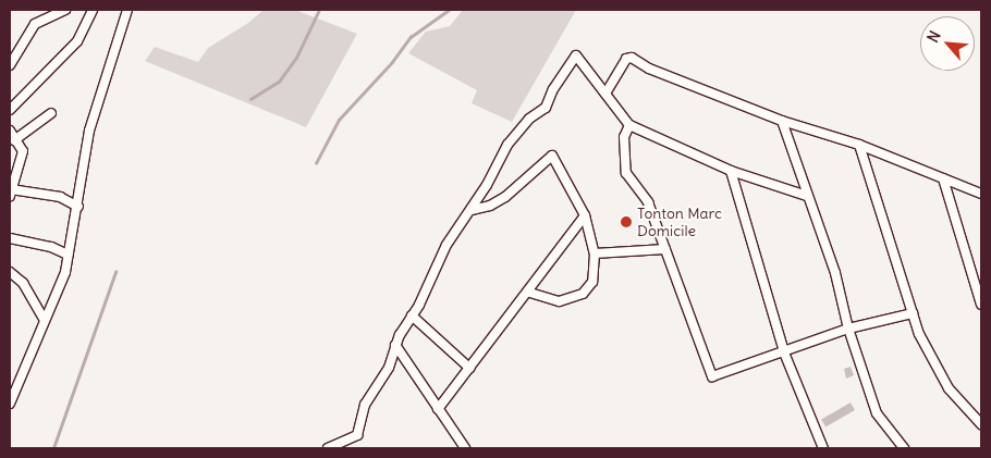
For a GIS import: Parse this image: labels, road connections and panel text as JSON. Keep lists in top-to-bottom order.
{
  "places": ["Tonton Marc Domicile"],
  "north": "top left"
}
